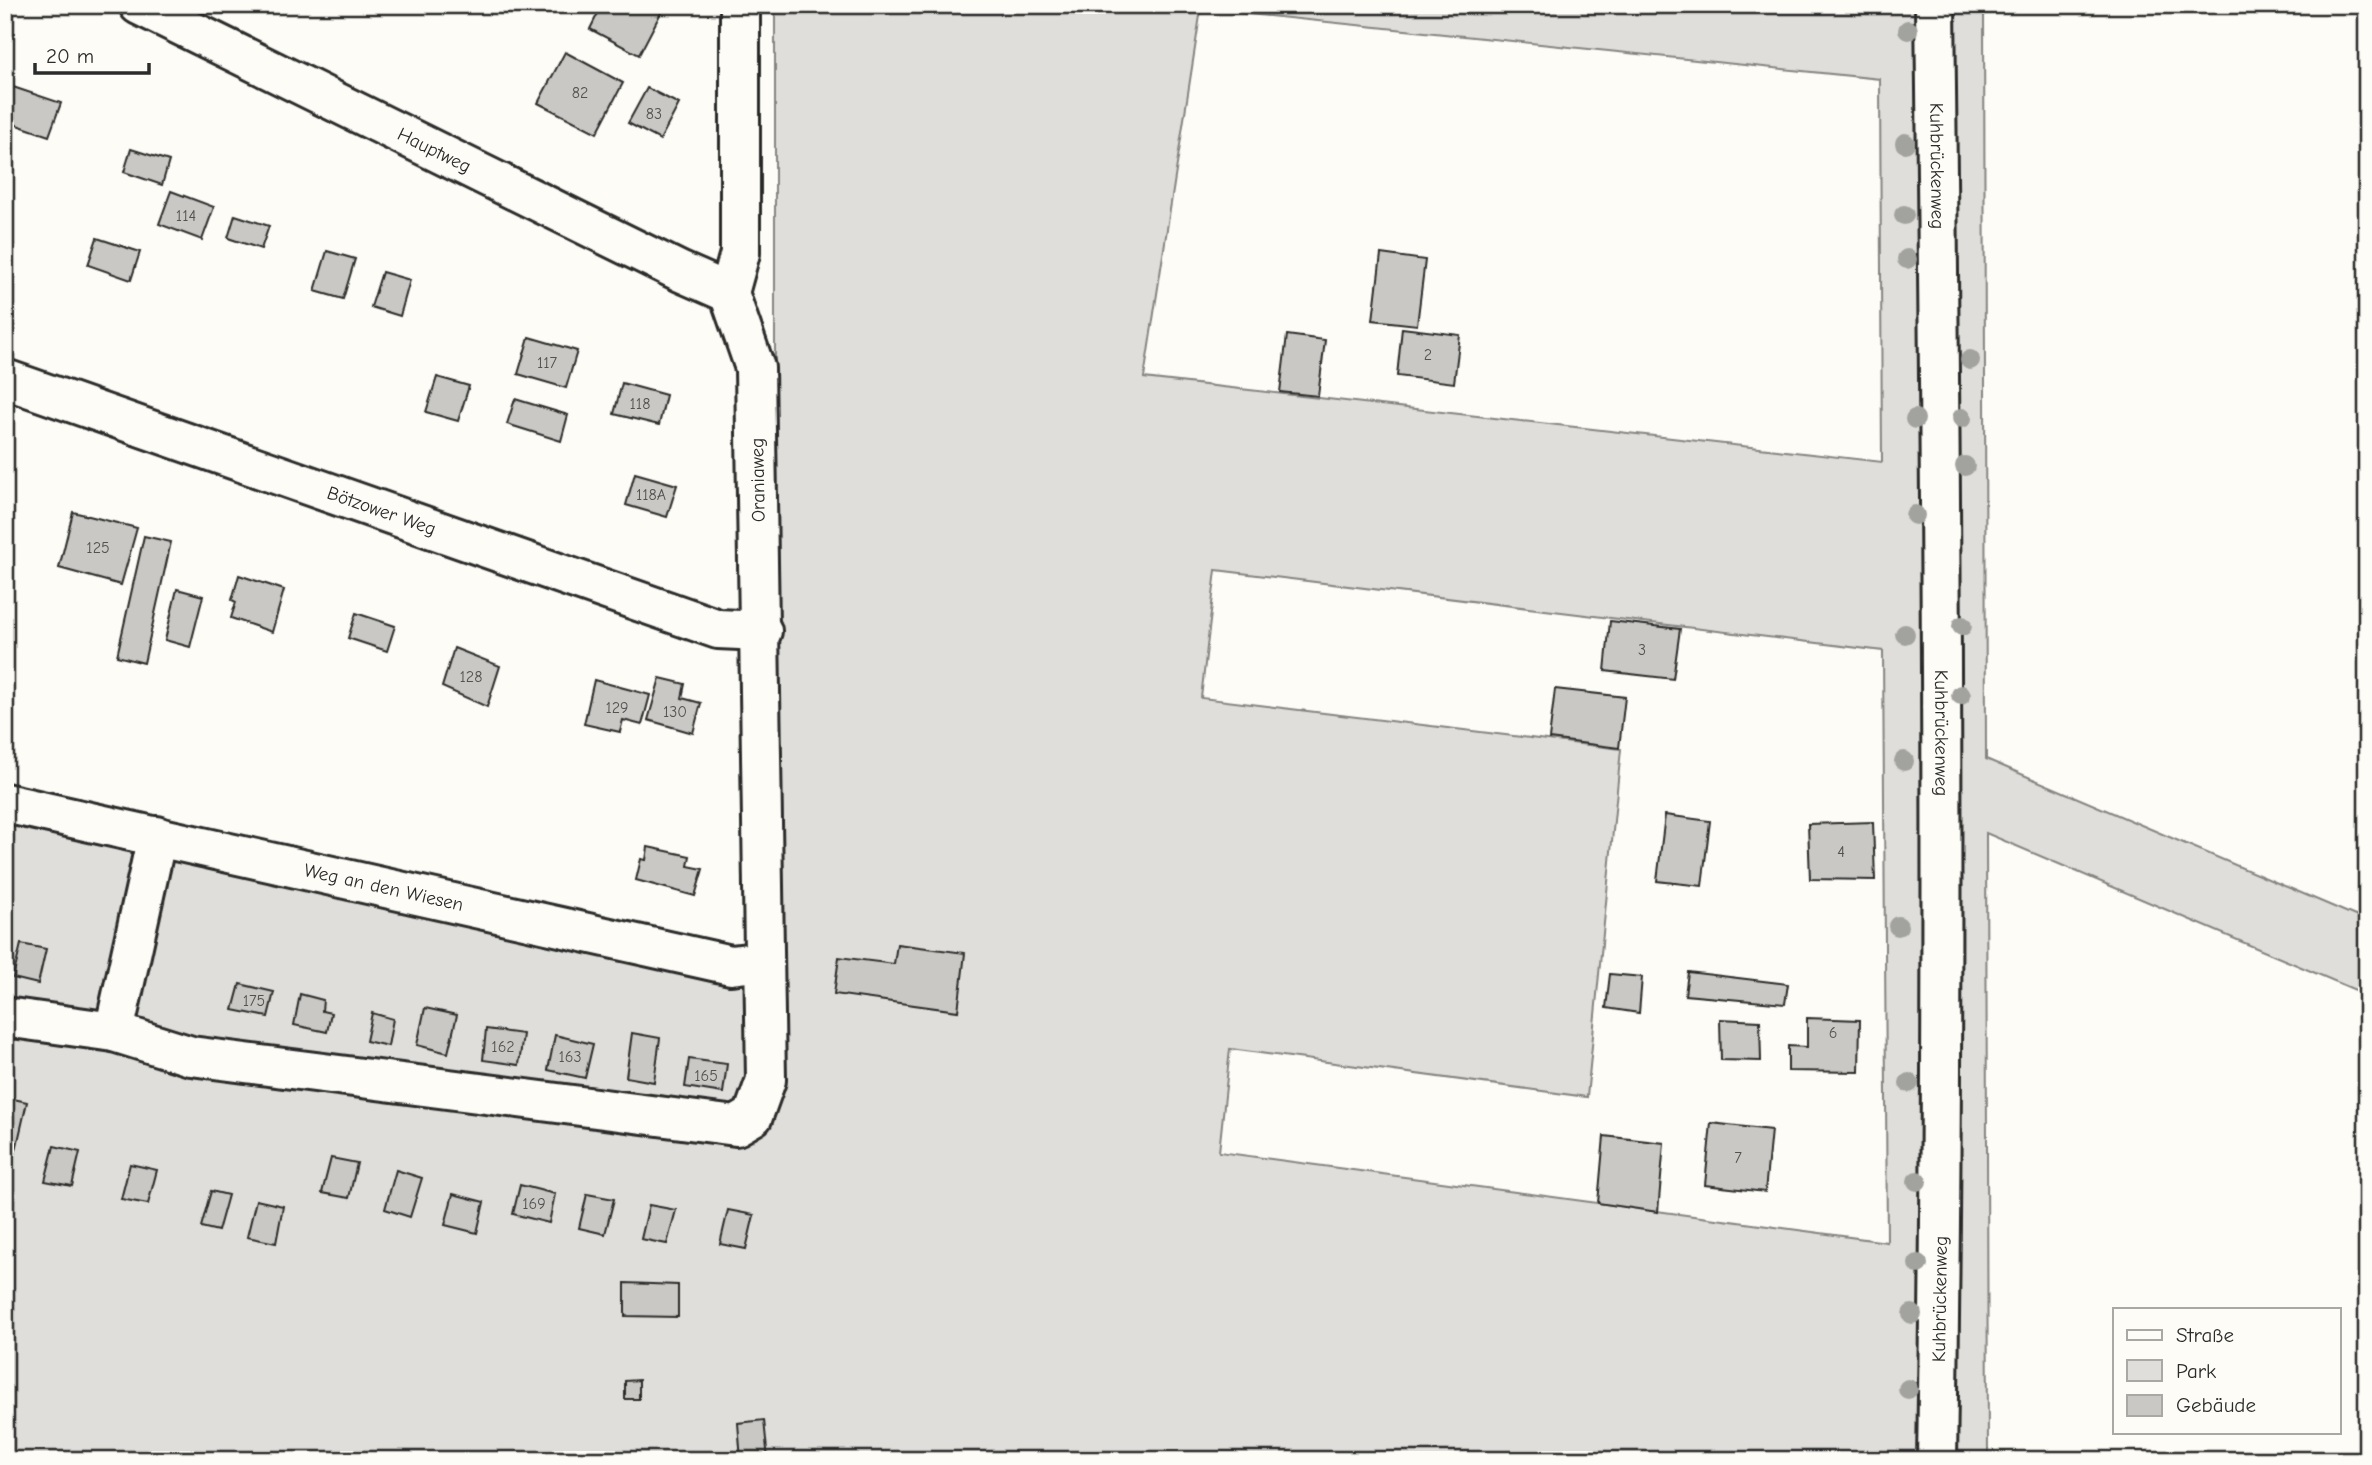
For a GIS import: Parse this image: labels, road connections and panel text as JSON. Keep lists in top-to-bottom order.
{
  "streets": {
    "street": [
      "Hauptweg",
      "Kuhbrückenweg",
      "Oraniaweg",
      "Bötzower Weg",
      "Weg an den Wiesen"
    ]
  },
  "crossings": [
    ["Hauptweg", "Oraniaweg"],
    ["Oraniaweg", "Bötzower Weg"],
    ["Oraniaweg", "Weg an den Wiesen"]
  ],
  "house_numbers": [
    "82",
    "83",
    "114",
    "2",
    "117",
    "118",
    "118A",
    "125",
    "3",
    "128",
    "129",
    "130",
    "4",
    "175",
    "6",
    "162",
    "163",
    "165",
    "7",
    "169"
  ],
  "legend": ["Straße", "Park", "Gebäude"],
  "scale_bar": "20 m"
}
